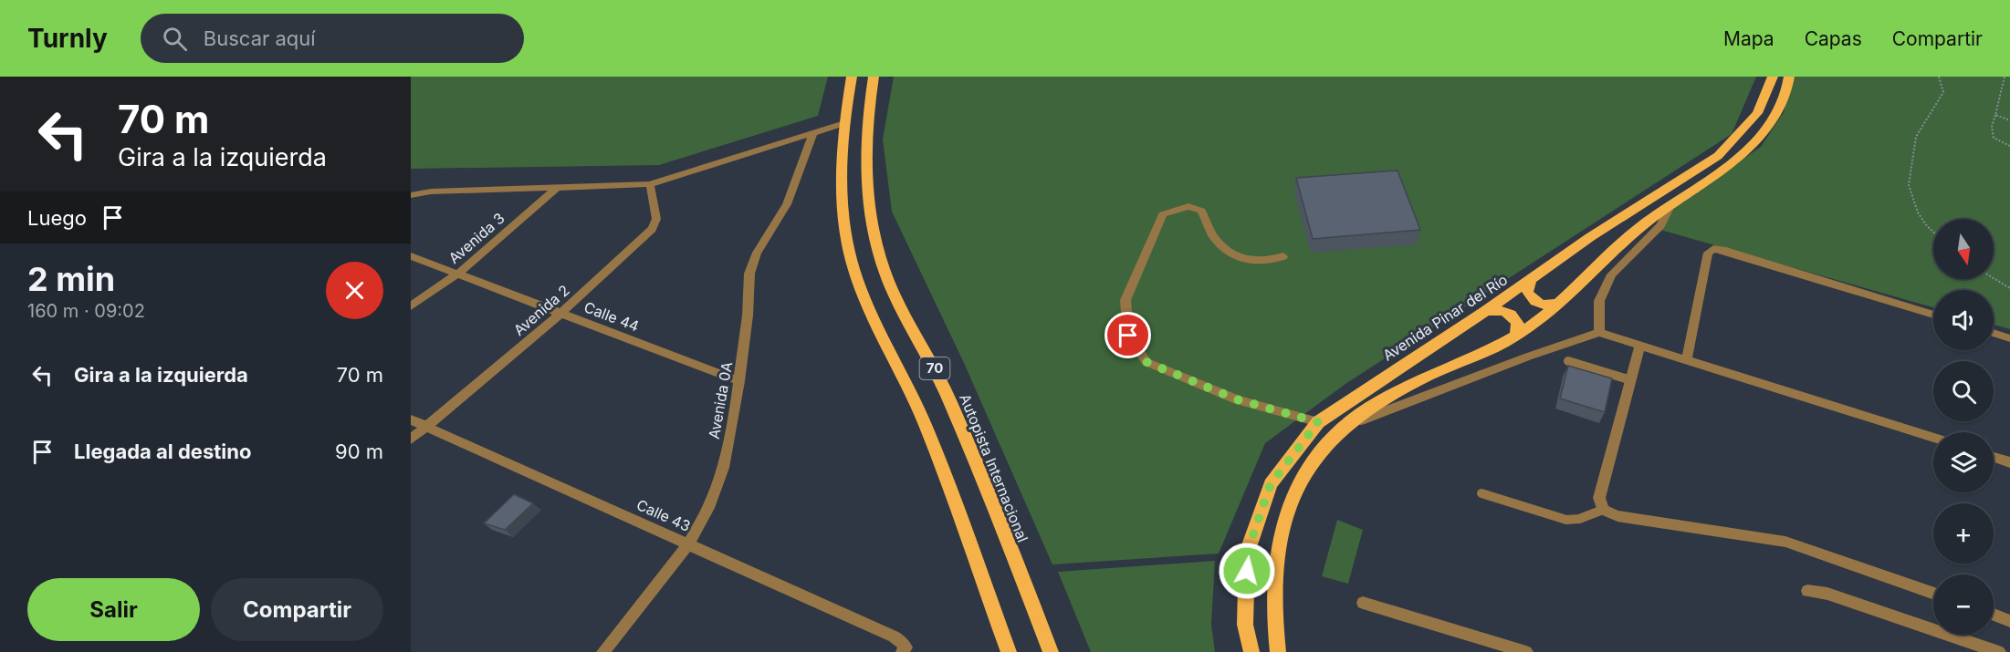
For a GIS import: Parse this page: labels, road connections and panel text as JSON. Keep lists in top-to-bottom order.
{
  "streets": {
    "main road": ["Avenida Pinar del Río", "70", "Autopista Internacional"],
    "street": [
      "Avenida 3",
      "Avenida 2",
      "Calle 44",
      "Avenida 0A",
      "Calle 43"
    ]
  },
  "crossings": [
    ["Avenida 3", "Calle 44"],
    ["Avenida 2", "Calle 44"],
    ["Avenida 2", "Calle 43"],
    ["Calle 44", "Avenida 0A"],
    ["Avenida 0A", "Calle 43"]
  ],
  "north": "bottom",
  "page": {
    "header": "Turnly",
    "search": "Buscar aquí",
    "nav": ["Mapa", "Capas", "Compartir"],
    "turn": ["70 m", "Gira a la izquierda"],
    "then": "Luego",
    "map_buttons": ["+", "−"],
    "heading": ["2 min", "160 m · 09:02"],
    "list": [
      {
        "name": "Gira a la izquierda",
        "value": "70 m"
      },
      {
        "name": "Llegada al destino",
        "value": "90 m"
      }
    ],
    "buttons": ["Salir", "Compartir"]
  }
}
